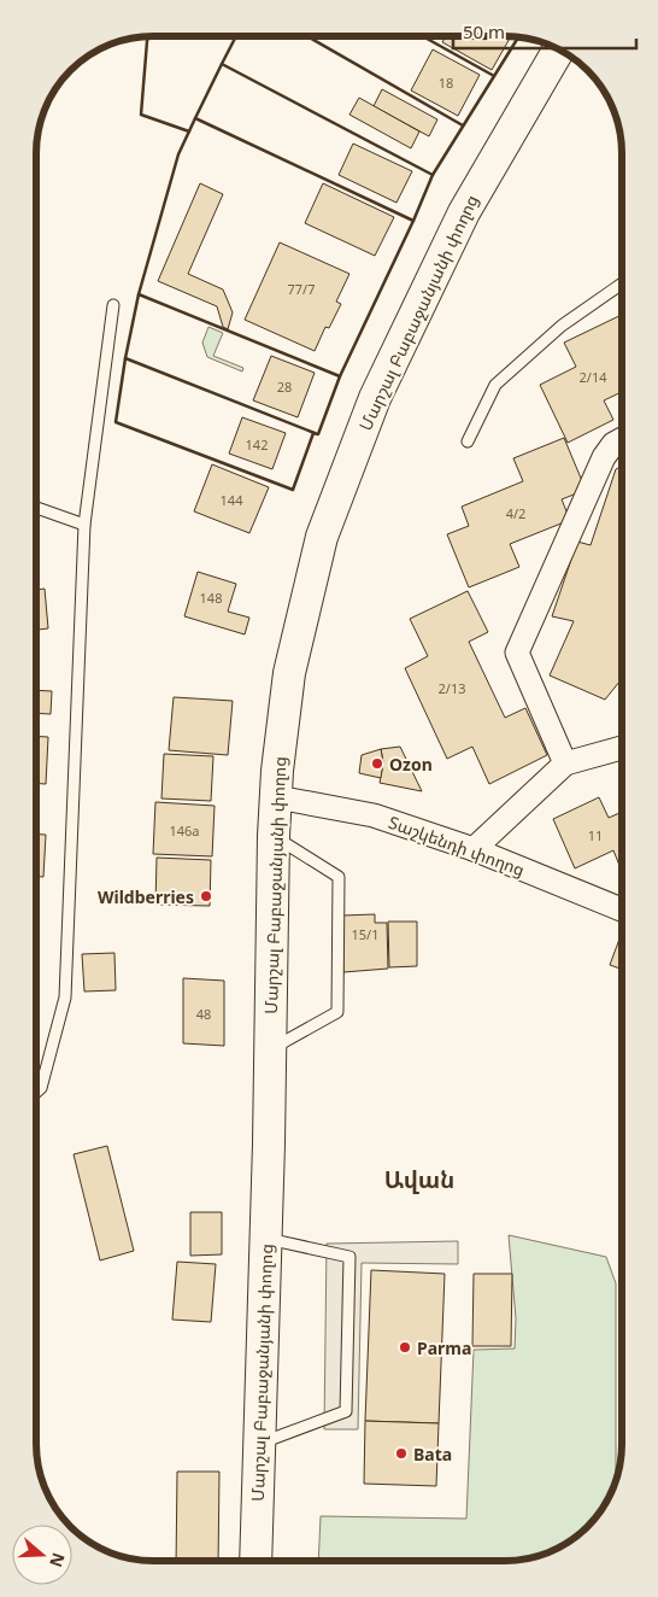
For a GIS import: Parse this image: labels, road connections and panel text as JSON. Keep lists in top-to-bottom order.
{
  "streets": {
    "main road": ["Մարշալ Բաբաջանյանի փողոց"],
    "street": ["Տաշկենդի փողոց"]
  },
  "crossings": [
    ["Մարշալ Բաբաջանյանի փողոց", "Տաշկենդի փողոց"]
  ],
  "districts": ["Ավան"],
  "places": [
    "Ozon",
    "Wildberries",
    "Parma",
    "Bata"
  ],
  "house_numbers": [
    "18",
    "77/7",
    "2/14",
    "28",
    "142",
    "144",
    "4/2",
    "148",
    "2/13",
    "146a",
    "11",
    "15/1",
    "48"
  ],
  "scale_bar": "50 m",
  "north": "right"
}
